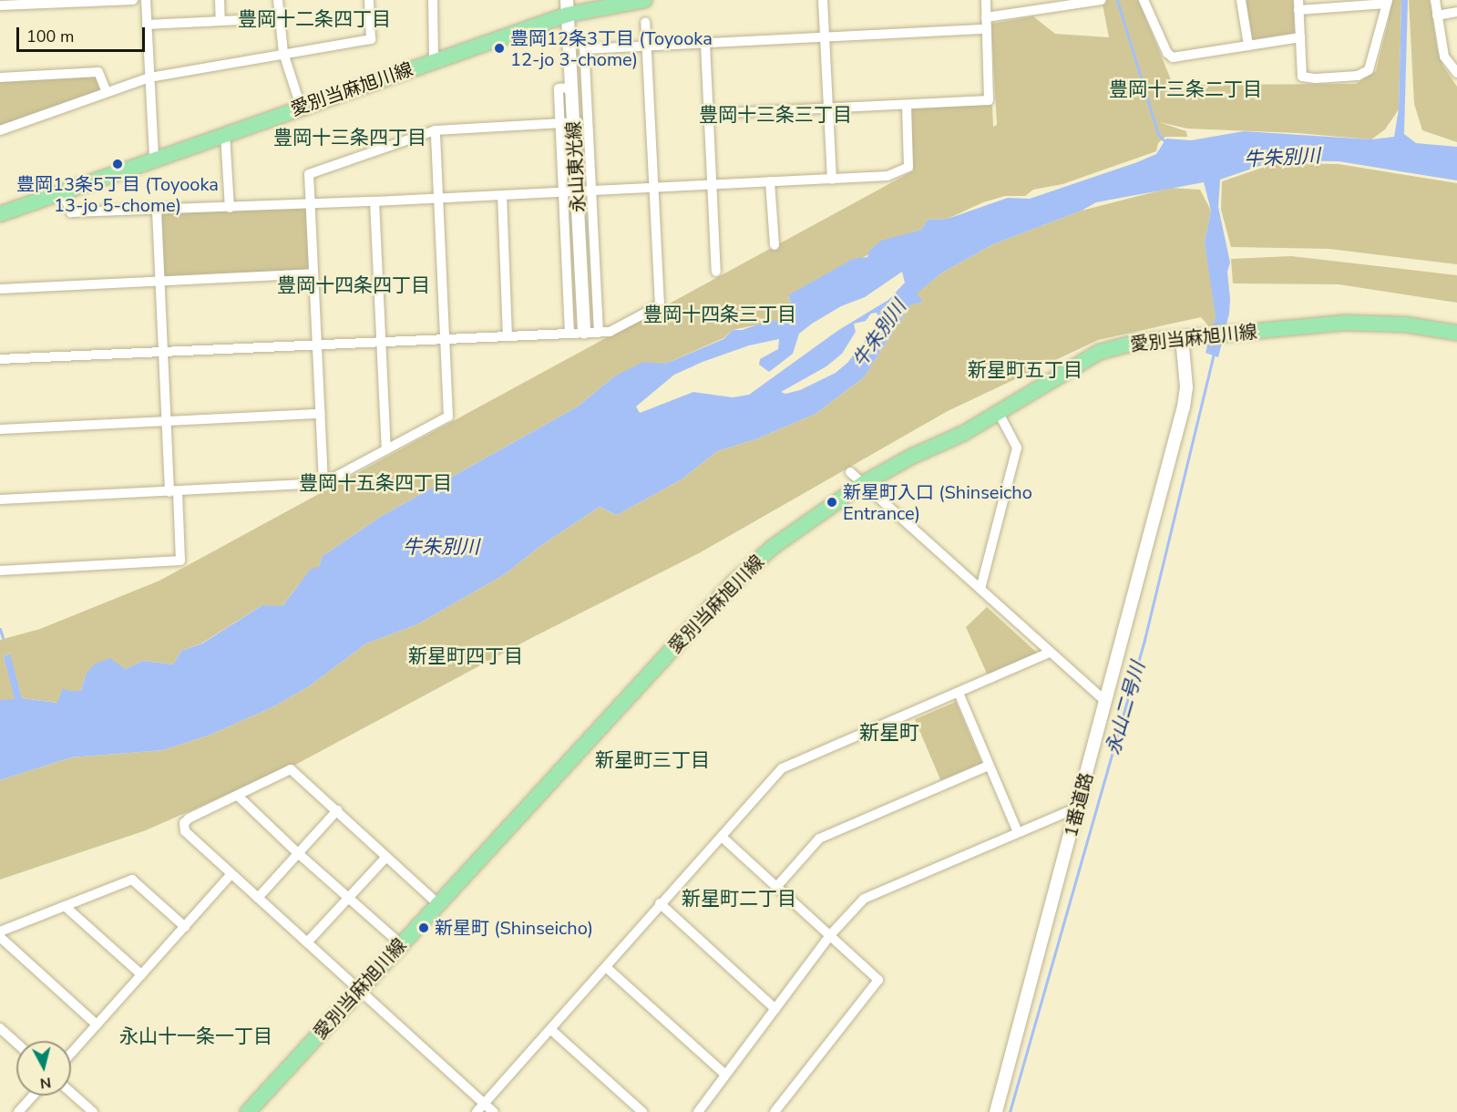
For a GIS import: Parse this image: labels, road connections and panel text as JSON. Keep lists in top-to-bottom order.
{
  "streets": {
    "main road": ["愛別当麻旭川線"],
    "street": ["永山東光線", "1番道路"]
  },
  "crossings": [
    ["愛別当麻旭川線", "永山東光線"],
    ["愛別当麻旭川線", "1番道路"]
  ],
  "districts": [
    "豊岡十二条四丁目",
    "豊岡十三条二丁目",
    "豊岡十三条三丁目",
    "豊岡十三条四丁目",
    "豊岡十四条四丁目",
    "豊岡十四条三丁目",
    "新星町五丁目",
    "豊岡十五条四丁目",
    "新星町四丁目",
    "新星町",
    "新星町三丁目",
    "新星町二丁目",
    "永山十一条一丁目"
  ],
  "water": ["牛朱別川", "永山二号川"],
  "places": [
    "豊岡12条3丁目 (Toyooka 12-jo 3-chome)",
    "豊岡13条5丁目 (Toyooka 13-jo 5-chome)",
    "新星町入口 (Shinseicho Entrance)",
    "新星町 (Shinseicho)"
  ],
  "scale_bar": "100 m",
  "north": "bottom"
}
